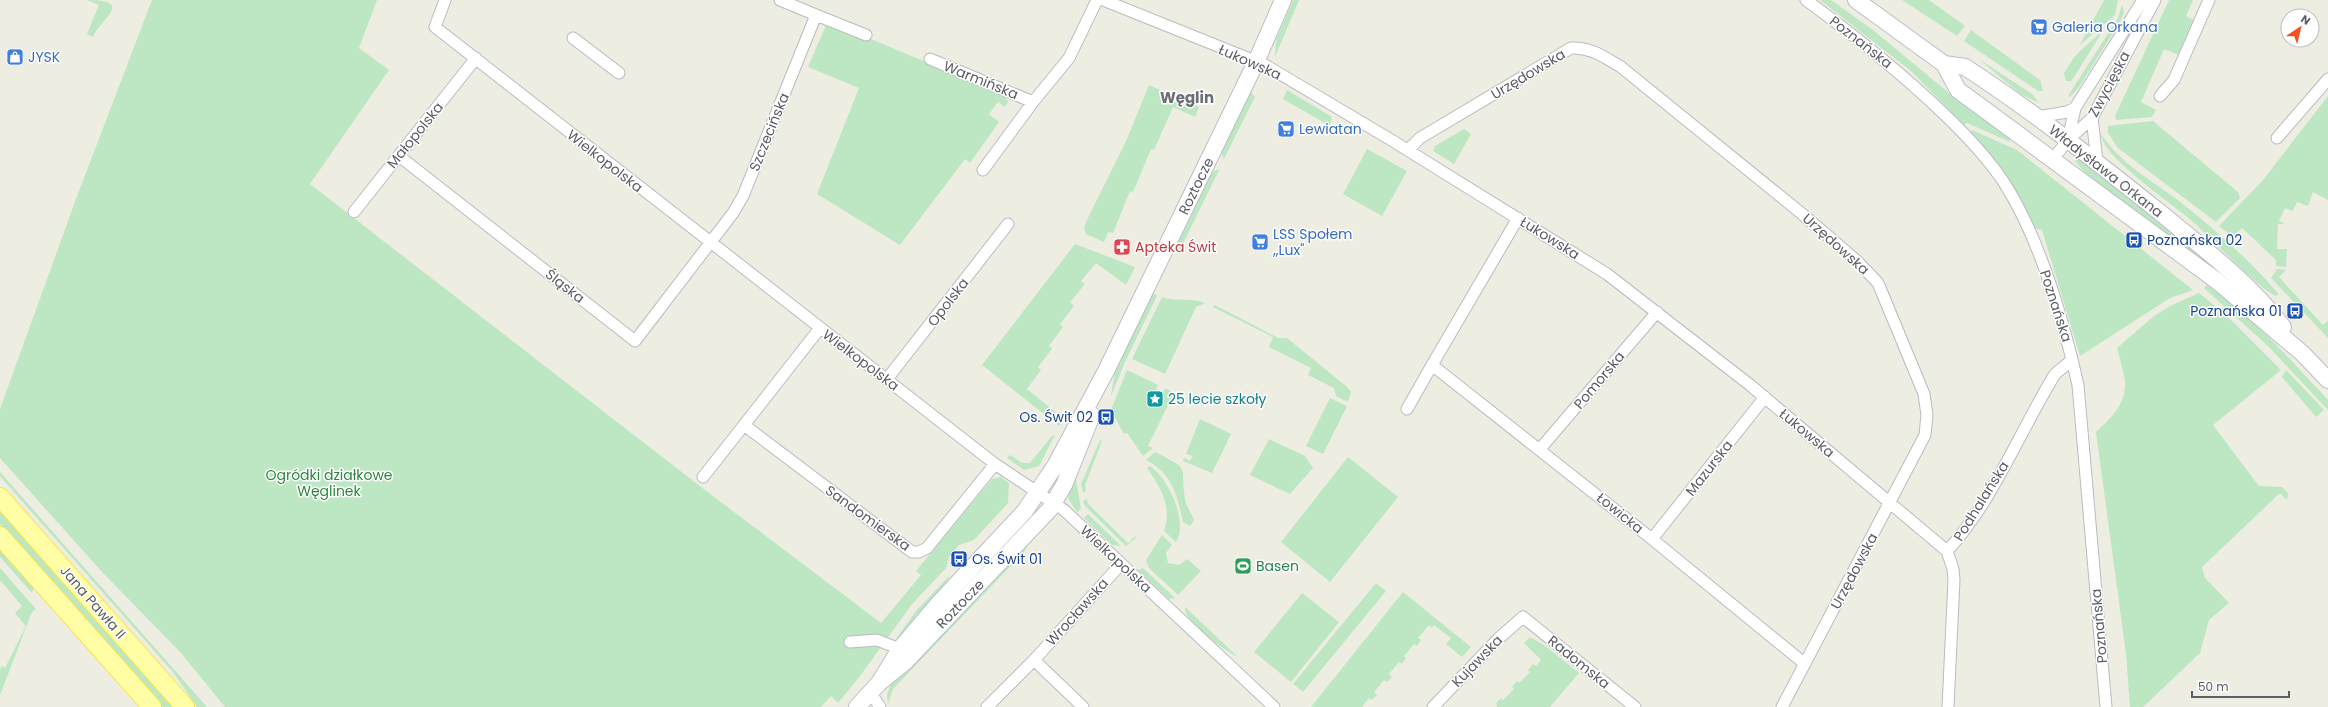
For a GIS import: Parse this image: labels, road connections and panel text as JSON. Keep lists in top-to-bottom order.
{
  "streets": {
    "main road": ["Jana Pawła II"],
    "street": [
      "Poznańska",
      "Łukowska",
      "Urzędowska",
      "Warmińska",
      "Zwycięska",
      "Szczecińska",
      "Małopolska",
      "Wielkopolska",
      "Władysława Orkana",
      "Roztocze",
      "Śląska",
      "Opolska",
      "Pomorska",
      "Mazurska",
      "Podhalańska",
      "Łowicka",
      "Sandomierska",
      "Wrocławska",
      "Kujawska",
      "Radomska"
    ]
  },
  "crossings": [
    ["Poznańska", "Podhalańska"],
    ["Łukowska", "Urzędowska"],
    ["Łukowska", "Roztocze"],
    ["Łukowska", "Pomorska"],
    ["Łukowska", "Mazurska"],
    ["Łukowska", "Podhalańska"],
    ["Urzędowska", "Łowicka"],
    ["Zwycięska", "Władysława Orkana"],
    ["Szczecińska", "Wielkopolska"],
    ["Szczecińska", "Śląska"],
    ["Małopolska", "Wielkopolska"],
    ["Małopolska", "Śląska"],
    ["Wielkopolska", "Roztocze"],
    ["Wielkopolska", "Śląska"],
    ["Wielkopolska", "Opolska"],
    ["Wielkopolska", "Sandomierska"],
    ["Wielkopolska", "Wrocławska"],
    ["Pomorska", "Łowicka"],
    ["Mazurska", "Łowicka"],
    ["Kujawska", "Radomska"]
  ],
  "districts": ["Węglin"],
  "parks": ["Ogródki działkowe Węglinek"],
  "places": {
    "supermarket": ["Galeria Orkana", "Lewiatan", "LSS Społem ,,Lux\""],
    "shop": ["JYSK"],
    "bus stop": [
      "Poznańska 02",
      "Poznańska 01",
      "Os. Świt 02",
      "Os. Świt 01"
    ],
    "pharmacy": ["Apteka Świt"],
    "place": ["25 lecie szkoły"],
    "sports": ["Basen"]
  },
  "scale_bar": "50 m",
  "north": "top right"
}
